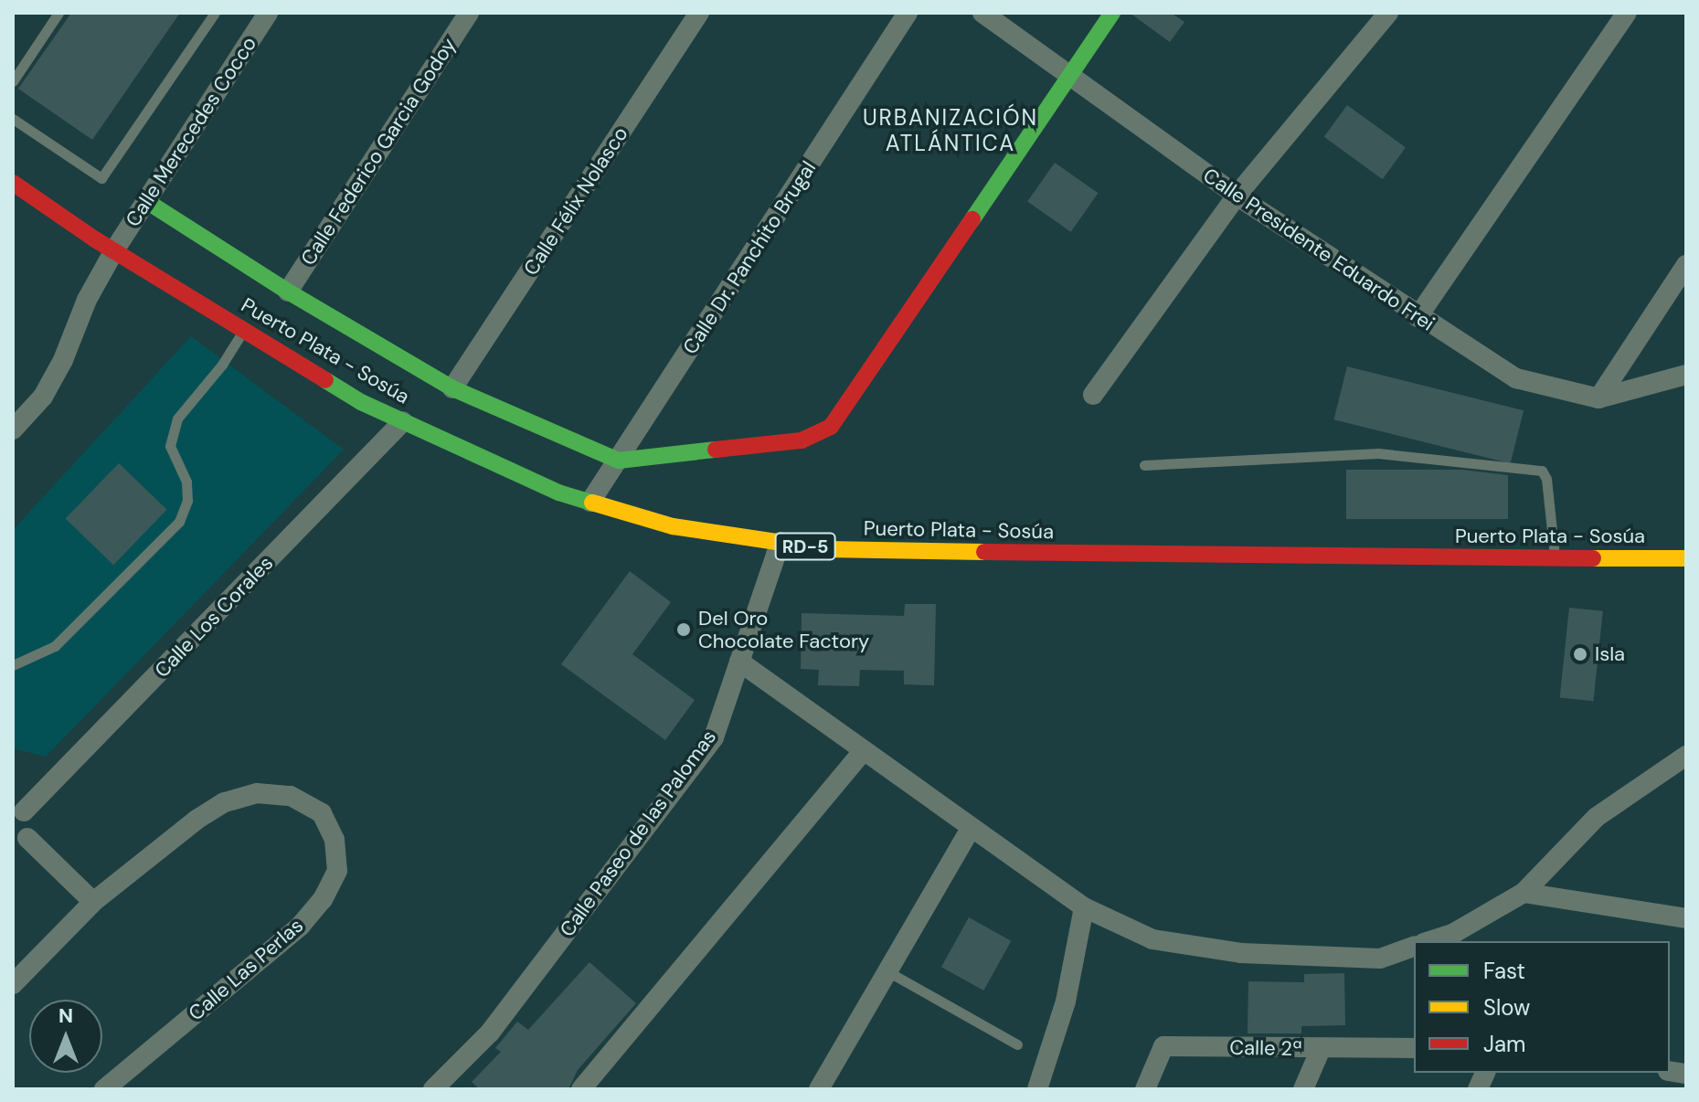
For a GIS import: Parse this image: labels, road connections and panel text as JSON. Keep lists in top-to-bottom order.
{
  "streets": {
    "main road": ["Puerto Plata - Sosúa", "RD-5"],
    "street": [
      "Calle Merecedes Cocco",
      "Calle Federico Garcia Godoy",
      "Calle Félix Nolasco",
      "Calle Presidente Eduardo Frei",
      "Calle Dr. Panchito Brugal",
      "Calle Los Corales",
      "Calle Paseo de las Palomas",
      "Calle Las Perlas",
      "Calle 2ª"
    ]
  },
  "crossings": [
    ["Calle Merecedes Cocco", "Puerto Plata - Sosúa"],
    ["Calle Dr. Panchito Brugal", "Puerto Plata - Sosúa"],
    ["Puerto Plata - Sosúa", "Calle Los Corales"],
    ["Puerto Plata - Sosúa", "Calle Paseo de las Palomas"]
  ],
  "districts": ["URBANIZACIÓN ATLÁNTICA"],
  "places": ["Del Oro Chocolate Factory", "Isla"],
  "legend": ["Fast", "Slow", "Jam"],
  "north": "top"
}
